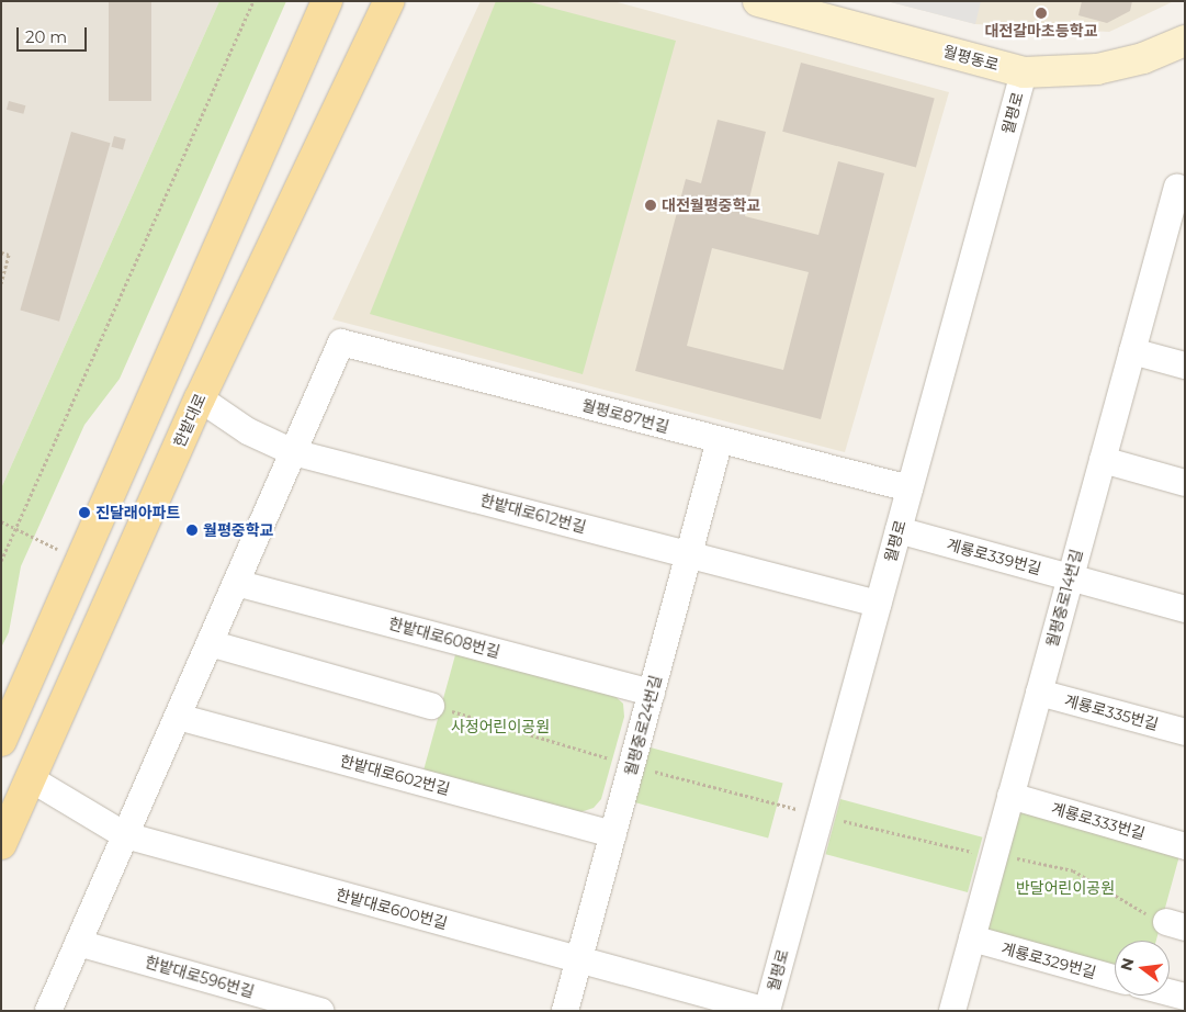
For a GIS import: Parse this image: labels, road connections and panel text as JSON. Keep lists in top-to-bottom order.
{
  "streets": {
    "main road": ["한밭대로"],
    "street": [
      "월평동로",
      "월평로",
      "월평로87번길",
      "한밭대로612번길",
      "계룡로339번길",
      "월평중로14번길",
      "한밭대로608번길",
      "계룡로335번길",
      "월평중로24번길",
      "한밭대로602번길",
      "계룡로333번길",
      "한밭대로600번길",
      "계룡로329번길",
      "한밭대로596번길"
    ]
  },
  "crossings": [
    ["월평동로", "월평로"],
    ["월평로", "월평로87번길"],
    ["월평로", "한밭대로612번길"],
    ["월평로", "계룡로339번길"],
    ["월평로", "한밭대로600번길"],
    ["월평로87번길", "한밭대로612번길"],
    ["월평로87번길", "월평중로24번길"],
    ["한밭대로", "한밭대로612번길"],
    ["한밭대로", "한밭대로600번길"],
    ["한밭대로612번길", "월평중로24번길"],
    ["계룡로339번길", "월평중로14번길"],
    ["월평중로14번길", "계룡로335번길"],
    ["월평중로14번길", "계룡로333번길"],
    ["월평중로14번길", "계룡로329번길"],
    ["한밭대로608번길", "월평중로24번길"],
    ["월평중로24번길", "한밭대로602번길"],
    ["월평중로24번길", "한밭대로600번길"]
  ],
  "parks": ["사정어린이공원", "반달어린이공원"],
  "places": [
    "대전갈마초등학교",
    "대전월평중학교",
    "진달래아파트",
    "월평중학교"
  ],
  "scale_bar": "20 m",
  "north": "left"
}
